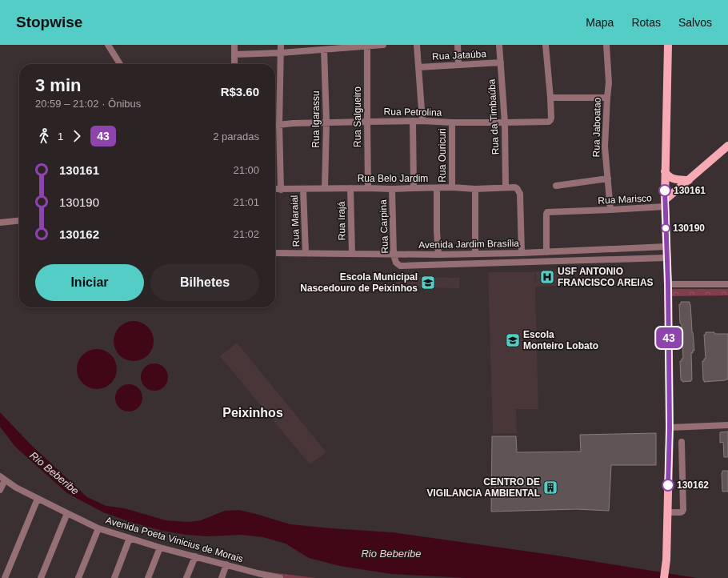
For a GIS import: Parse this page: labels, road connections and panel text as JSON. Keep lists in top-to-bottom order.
{
  "streets": {
    "street": [
      "Rua Jataúba",
      "Rua Petrolina",
      "Rua Salgueiro",
      "Rua da Timbaúba",
      "Rua Igarassu",
      "Rua Jaboatao",
      "Rua Ouricuri",
      "Rua Belo Jardim",
      "Rua Marisco",
      "Rua Maraial",
      "Rua Irajá",
      "Rua Carpina",
      "Avenida Jardim Brasília",
      "Avenida Poeta Vinicius de Morais"
    ]
  },
  "crossings": [
    ["Rua Jataúba", "Rua da Timbaúba"],
    ["Rua Petrolina", "Rua Salgueiro"],
    ["Rua Petrolina", "Rua da Timbaúba"],
    ["Rua Petrolina", "Rua Igarassu"],
    ["Rua Petrolina", "Rua Ouricuri"],
    ["Rua Salgueiro", "Rua Belo Jardim"],
    ["Rua da Timbaúba", "Rua Belo Jardim"],
    ["Rua Igarassu", "Rua Belo Jardim"],
    ["Rua Jaboatao", "Rua Marisco"],
    ["Rua Ouricuri", "Rua Belo Jardim"],
    ["Rua Belo Jardim", "Rua Maraial"],
    ["Rua Belo Jardim", "Rua Irajá"],
    ["Rua Belo Jardim", "Rua Carpina"],
    ["Rua Belo Jardim", "Avenida Jardim Brasília"],
    ["Rua Marisco", "Avenida Jardim Brasília"],
    ["Rua Maraial", "Avenida Jardim Brasília"],
    ["Rua Irajá", "Avenida Jardim Brasília"],
    ["Rua Carpina", "Avenida Jardim Brasília"]
  ],
  "districts": ["Peixinhos"],
  "water": ["Rio Beberibe"],
  "places": {
    "other": ["130161", "130190", "130162"],
    "hospital": ["USF ANTONIO FRANCISCO AREIAS"],
    "school or university": ["Escola Municipal Nascedouro de Peixinhos", "Escola Monteiro Lobato"],
    "building": ["CENTRO DE VIGILANCIA AMBIENTAL"]
  },
  "lines": ["bus line 43"],
  "page": {
    "header": "Stopwise",
    "nav": ["Mapa", "Rotas", "Salvos"],
    "on_map": "43",
    "heading": ["3 min", "20:59 – 21:02 · Ônibus", "R$3.60"],
    "legs": ["1", "43", "2 paradas"],
    "list": [
      {
        "name": "130161",
        "value": "21:00"
      },
      {
        "name": "130190",
        "value": "21:01"
      },
      {
        "name": "130162",
        "value": "21:02"
      }
    ],
    "buttons": ["Iniciar", "Bilhetes"]
  }
}
